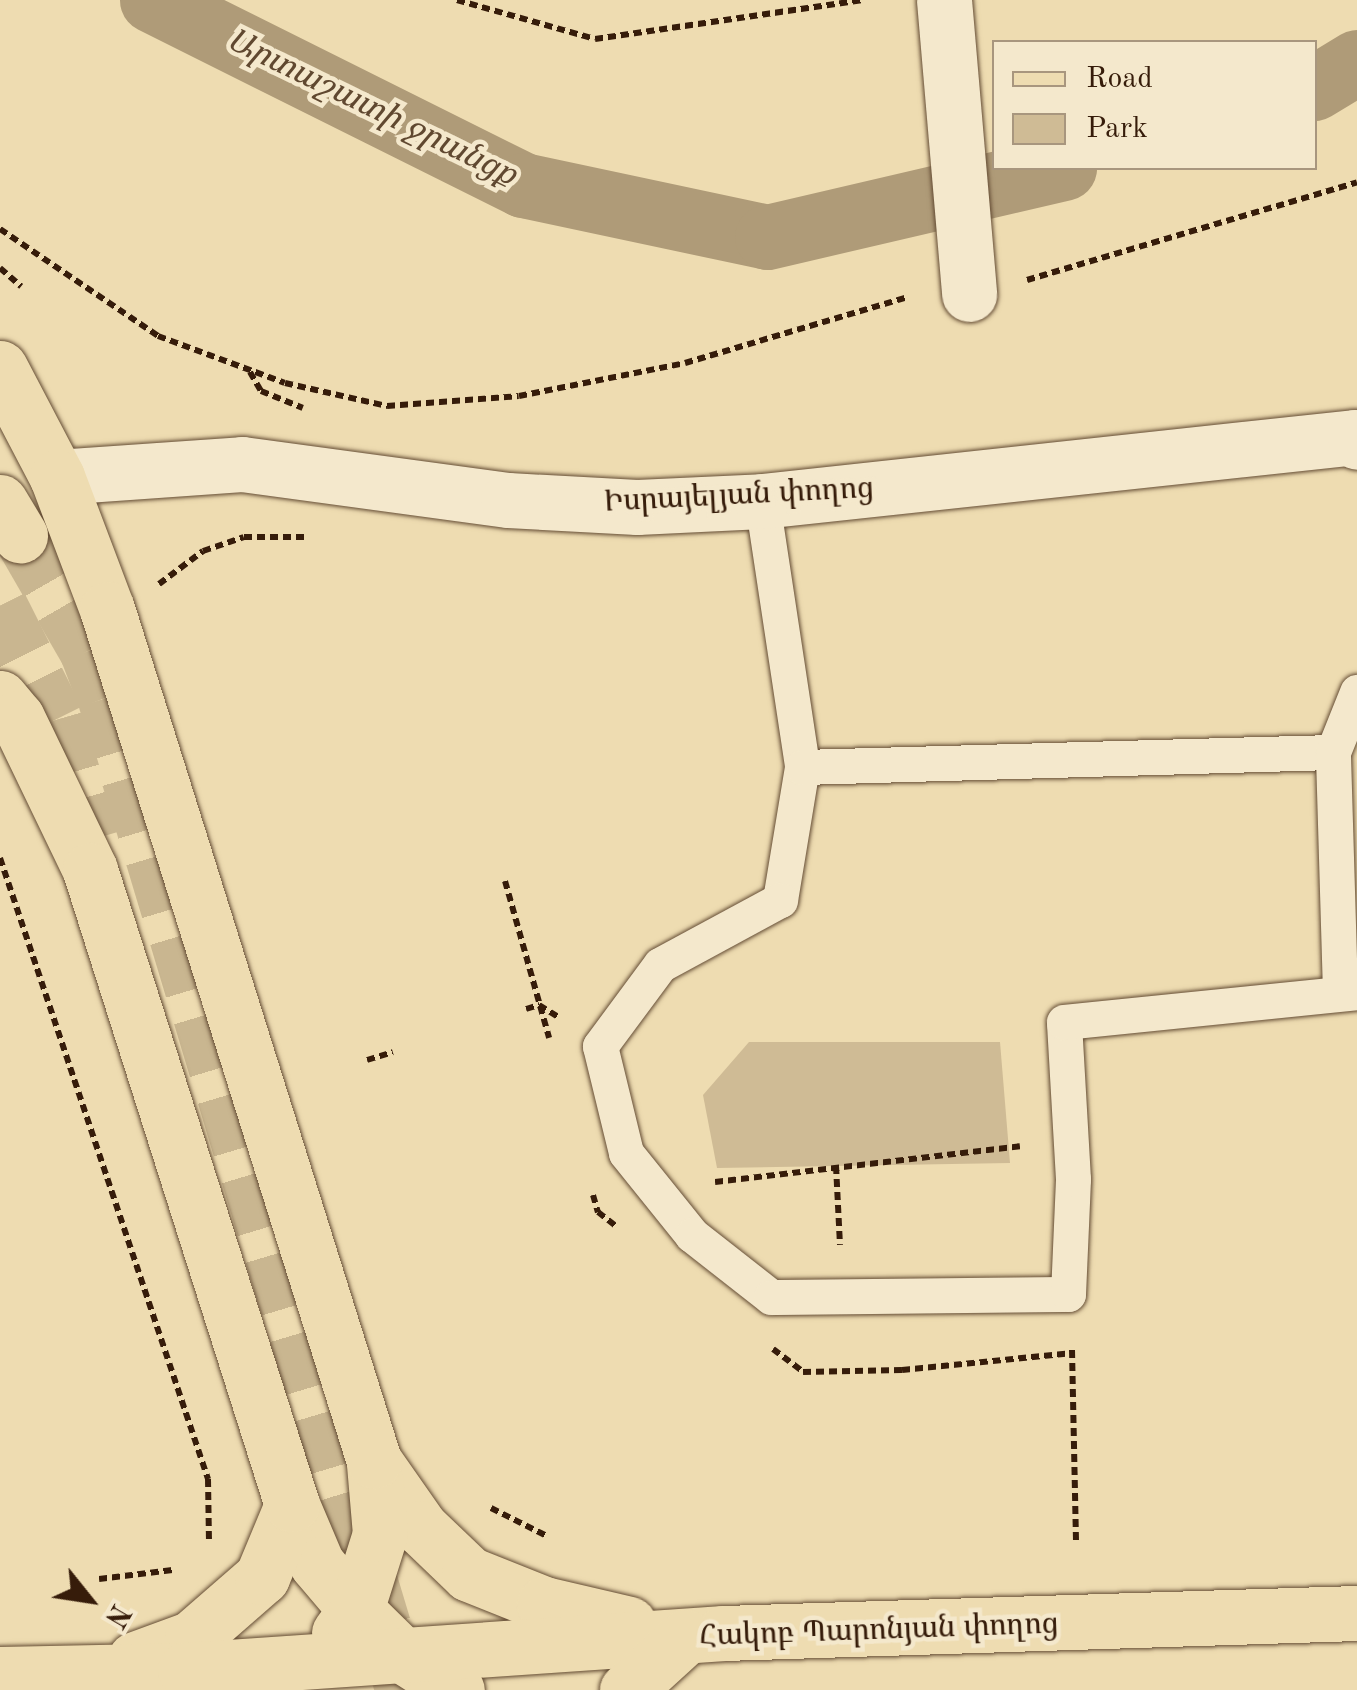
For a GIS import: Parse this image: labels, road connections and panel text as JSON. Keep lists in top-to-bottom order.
{
  "streets": {
    "main road": ["Հակոբ Պարոնյան փողոց"],
    "street": ["Իսրայելյան փողոց"]
  },
  "water": ["Արտաշատի ջրանցք"],
  "legend": ["Road", "Park"],
  "north": "bottom right"
}
